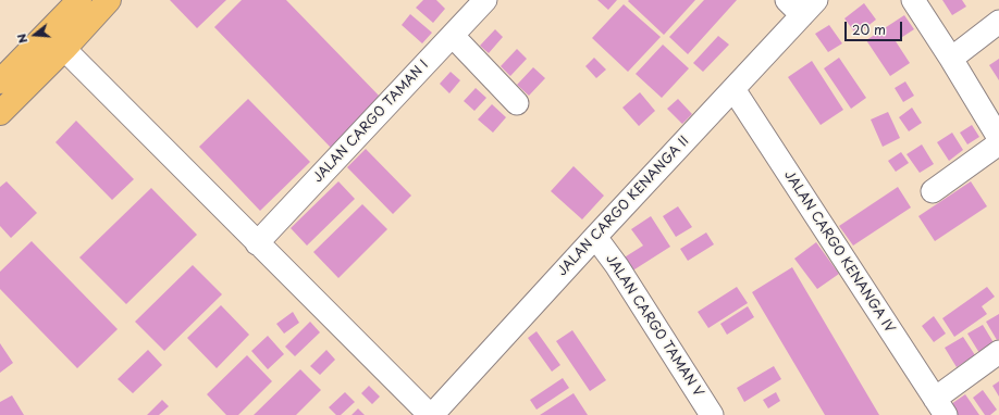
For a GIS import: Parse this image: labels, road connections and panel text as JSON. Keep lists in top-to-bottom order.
{
  "streets": {
    "street": [
      "JALAN CARGO TAMAN I",
      "JALAN CARGO KENANGA II",
      "JALAN CARGO KENANGA IV",
      "JALAN CARGO TAMAN V"
    ]
  },
  "crossings": [
    ["JALAN CARGO KENANGA II", "JALAN CARGO KENANGA IV"],
    ["JALAN CARGO KENANGA II", "JALAN CARGO TAMAN V"]
  ],
  "scale_bar": "20 m",
  "north": "left"
}
